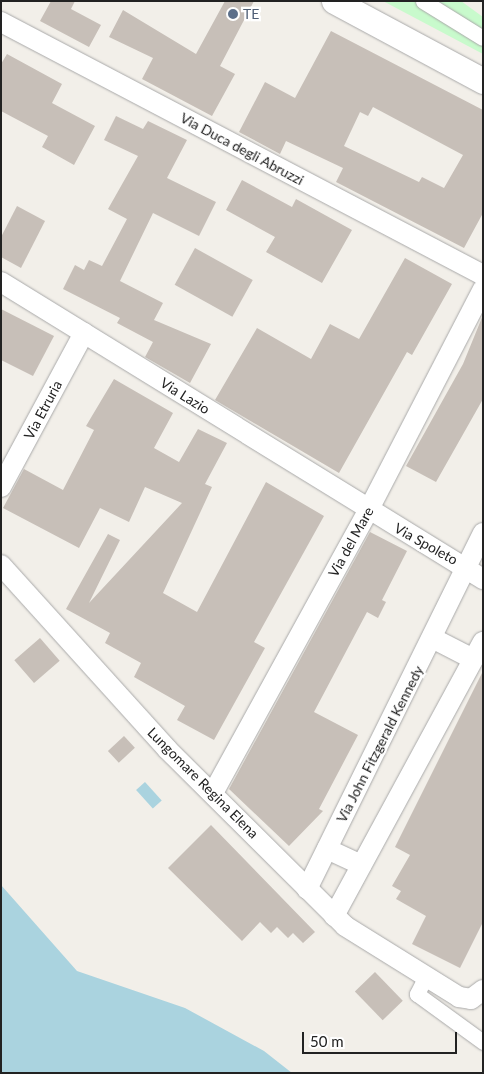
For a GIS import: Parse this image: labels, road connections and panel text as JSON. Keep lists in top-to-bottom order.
{
  "streets": {
    "street": [
      "Via Duca degli Abruzzi",
      "Via Lazio",
      "Via Etruria",
      "Via del Mare",
      "Via Spoleto",
      "Via John Fitzgerald Kennedy",
      "Lungomare Regina Elena"
    ]
  },
  "crossings": [
    ["Via Lazio", "Via Etruria"],
    ["Via Lazio", "Via del Mare"],
    ["Via Lazio", "Via Spoleto"],
    ["Via del Mare", "Via Spoleto"],
    ["Via del Mare", "Lungomare Regina Elena"],
    ["Via Spoleto", "Via John Fitzgerald Kennedy"],
    ["Via John Fitzgerald Kennedy", "Lungomare Regina Elena"]
  ],
  "places": ["TE"],
  "scale_bar": "50 m"
}
